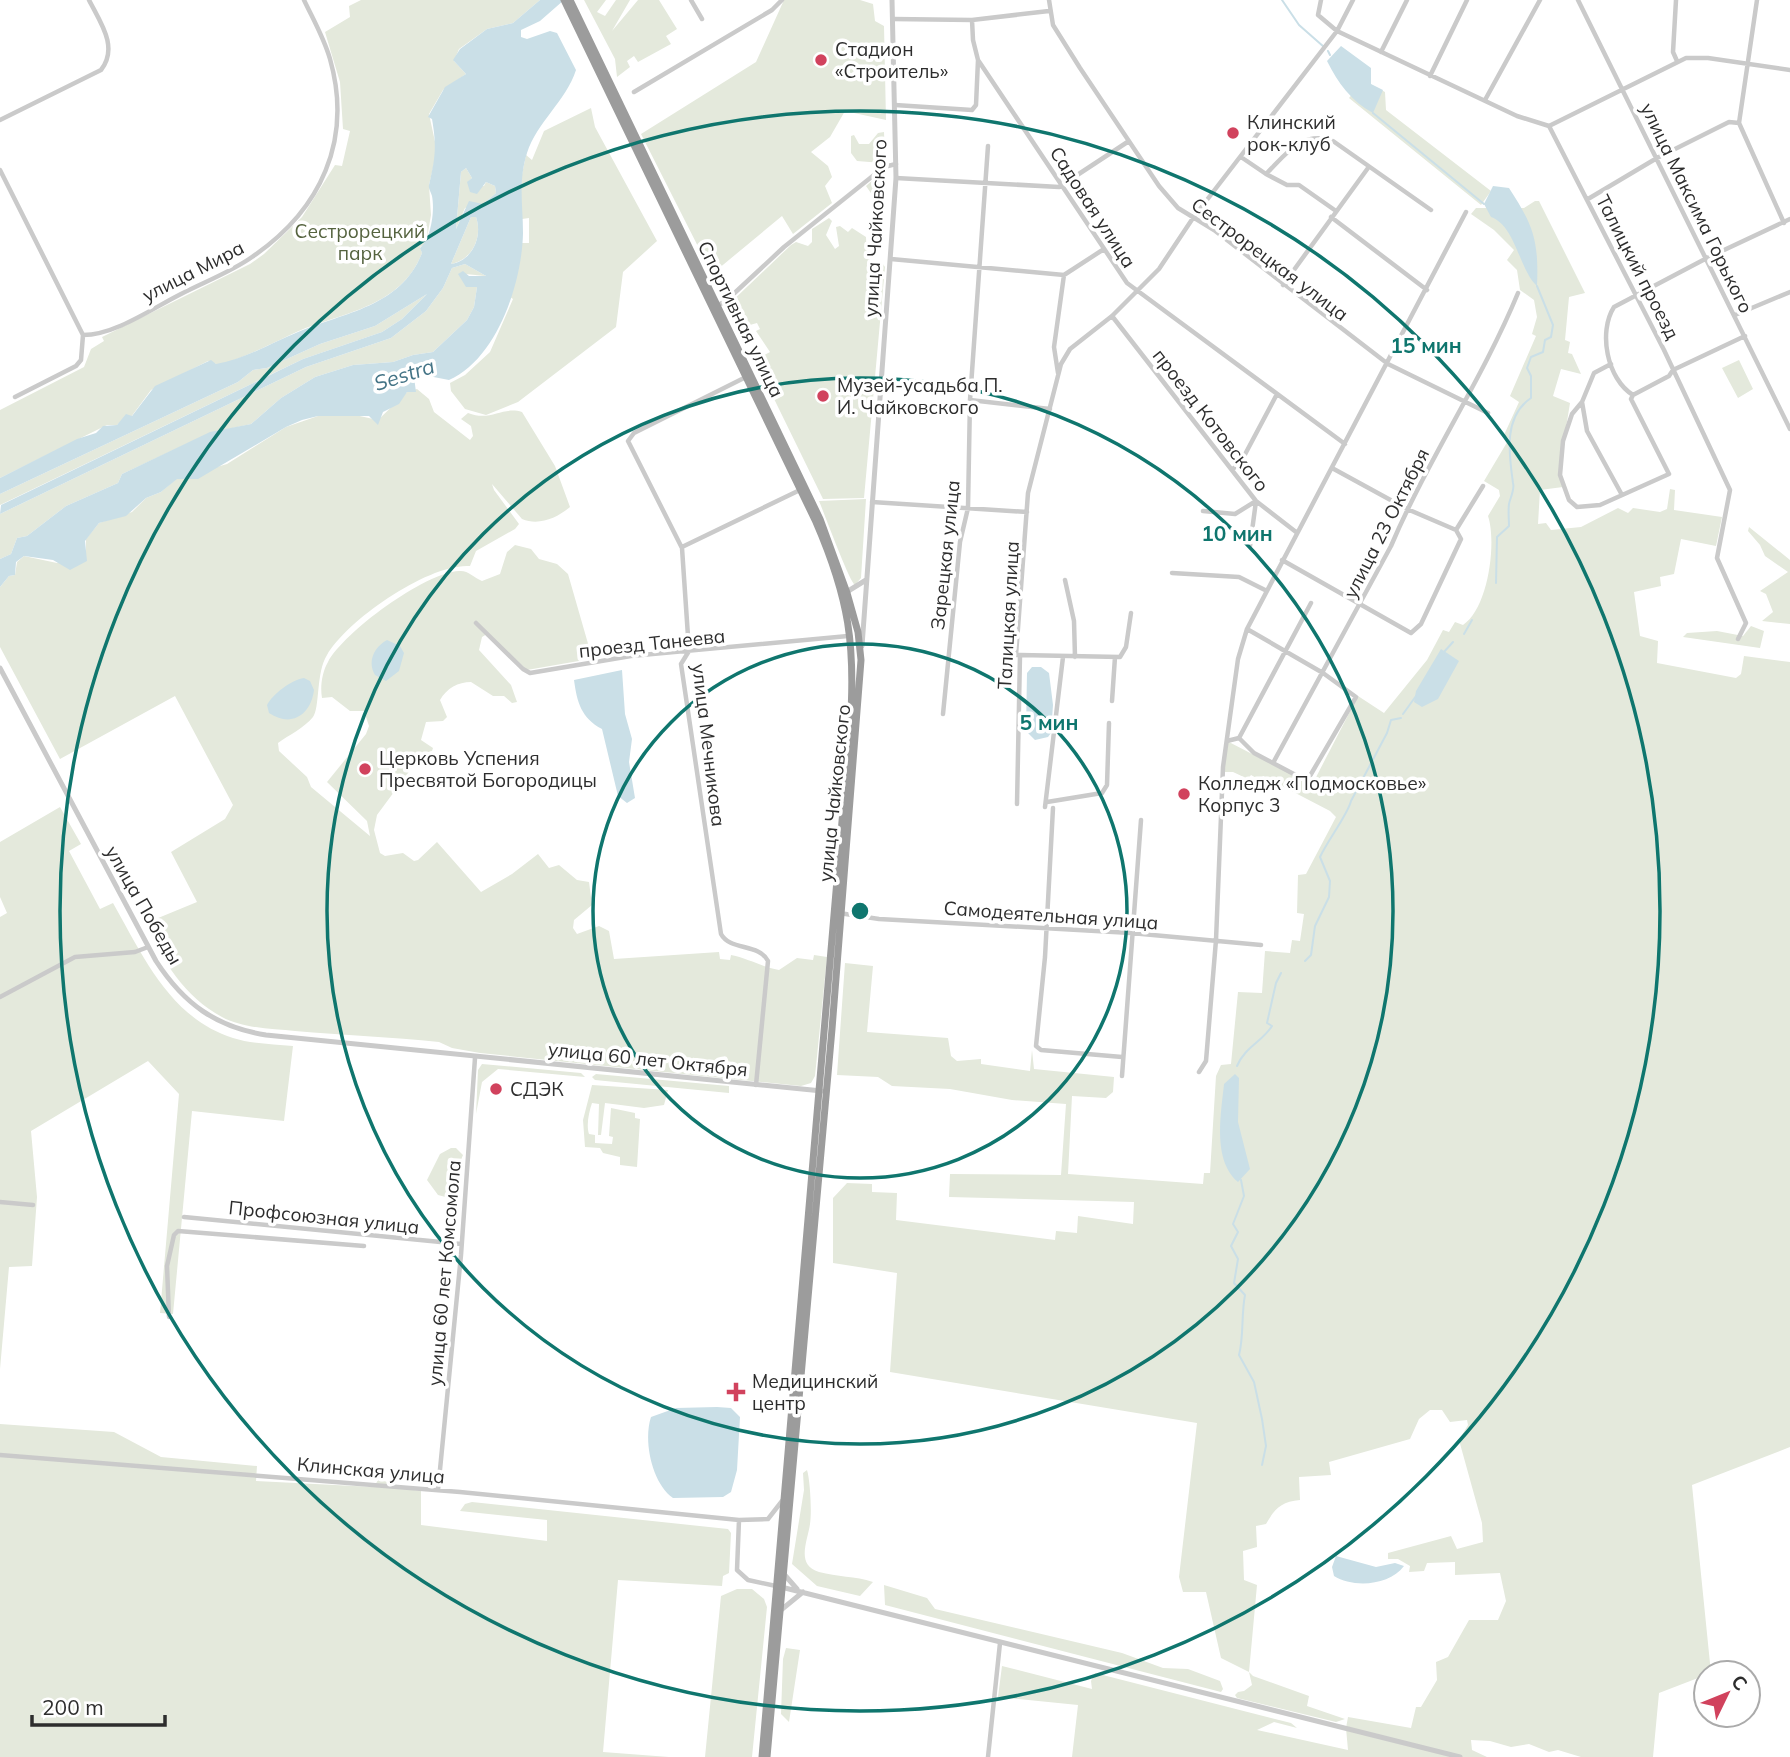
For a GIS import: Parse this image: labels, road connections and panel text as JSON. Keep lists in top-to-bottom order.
{
  "streets": {
    "highway": ["улица Чайковского", "Спортивная улица"],
    "street": [
      "Садовая улица",
      "улица Максима Горького",
      "Сестрорецкая улица",
      "Талицкий проезд",
      "улица Мира",
      "проезд Котовского",
      "улица 23 Октября",
      "Зарецкая улица",
      "Талицкая улица",
      "проезд Танеева",
      "улица Мечникова",
      "улица Победы",
      "Самодеятельная улица",
      "улица 60 лет Октября",
      "Профсоюзная улица",
      "улица 60 лет Комсомола",
      "Клинская улица"
    ]
  },
  "crossings": [
    ["улица Чайковского", "Спортивная улица"],
    ["улица Чайковского", "Самодеятельная улица"],
    ["улица Чайковского", "улица 60 лет Октября"],
    ["улица Чайковского", "Клинская улица"],
    ["Сестрорецкая улица", "улица 23 Октября"],
    ["Спортивная улица", "проезд Танеева"],
    ["Спортивная улица", "улица Мечникова"],
    ["проезд Танеева", "улица Мечникова"],
    ["улица Мечникова", "улица 60 лет Октября"],
    ["улица Победы", "улица 60 лет Октября"],
    ["улица Победы", "улица 60 лет Комсомола"],
    ["улица 60 лет Октября", "улица 60 лет Комсомола"],
    ["Профсоюзная улица", "улица 60 лет Комсомола"],
    ["улица 60 лет Комсомола", "Клинская улица"]
  ],
  "water": ["Sestra"],
  "parks": ["Сестрорецкий парк"],
  "places": {
    "other": [
      "Стадион «Строитель»",
      "Клинский рок-клуб",
      "Музей-усадьба П. И. Чайковского",
      "Церковь Успения Пресвятой Богородицы",
      "Колледж «Подмосковье» Корпус 3",
      "СДЭК"
    ],
    "health": ["Медицинский центр"]
  },
  "scale_bar": "200 m",
  "north": "top right",
  "rings": ["15 мин", "10 мин", "5 мин"]
}
